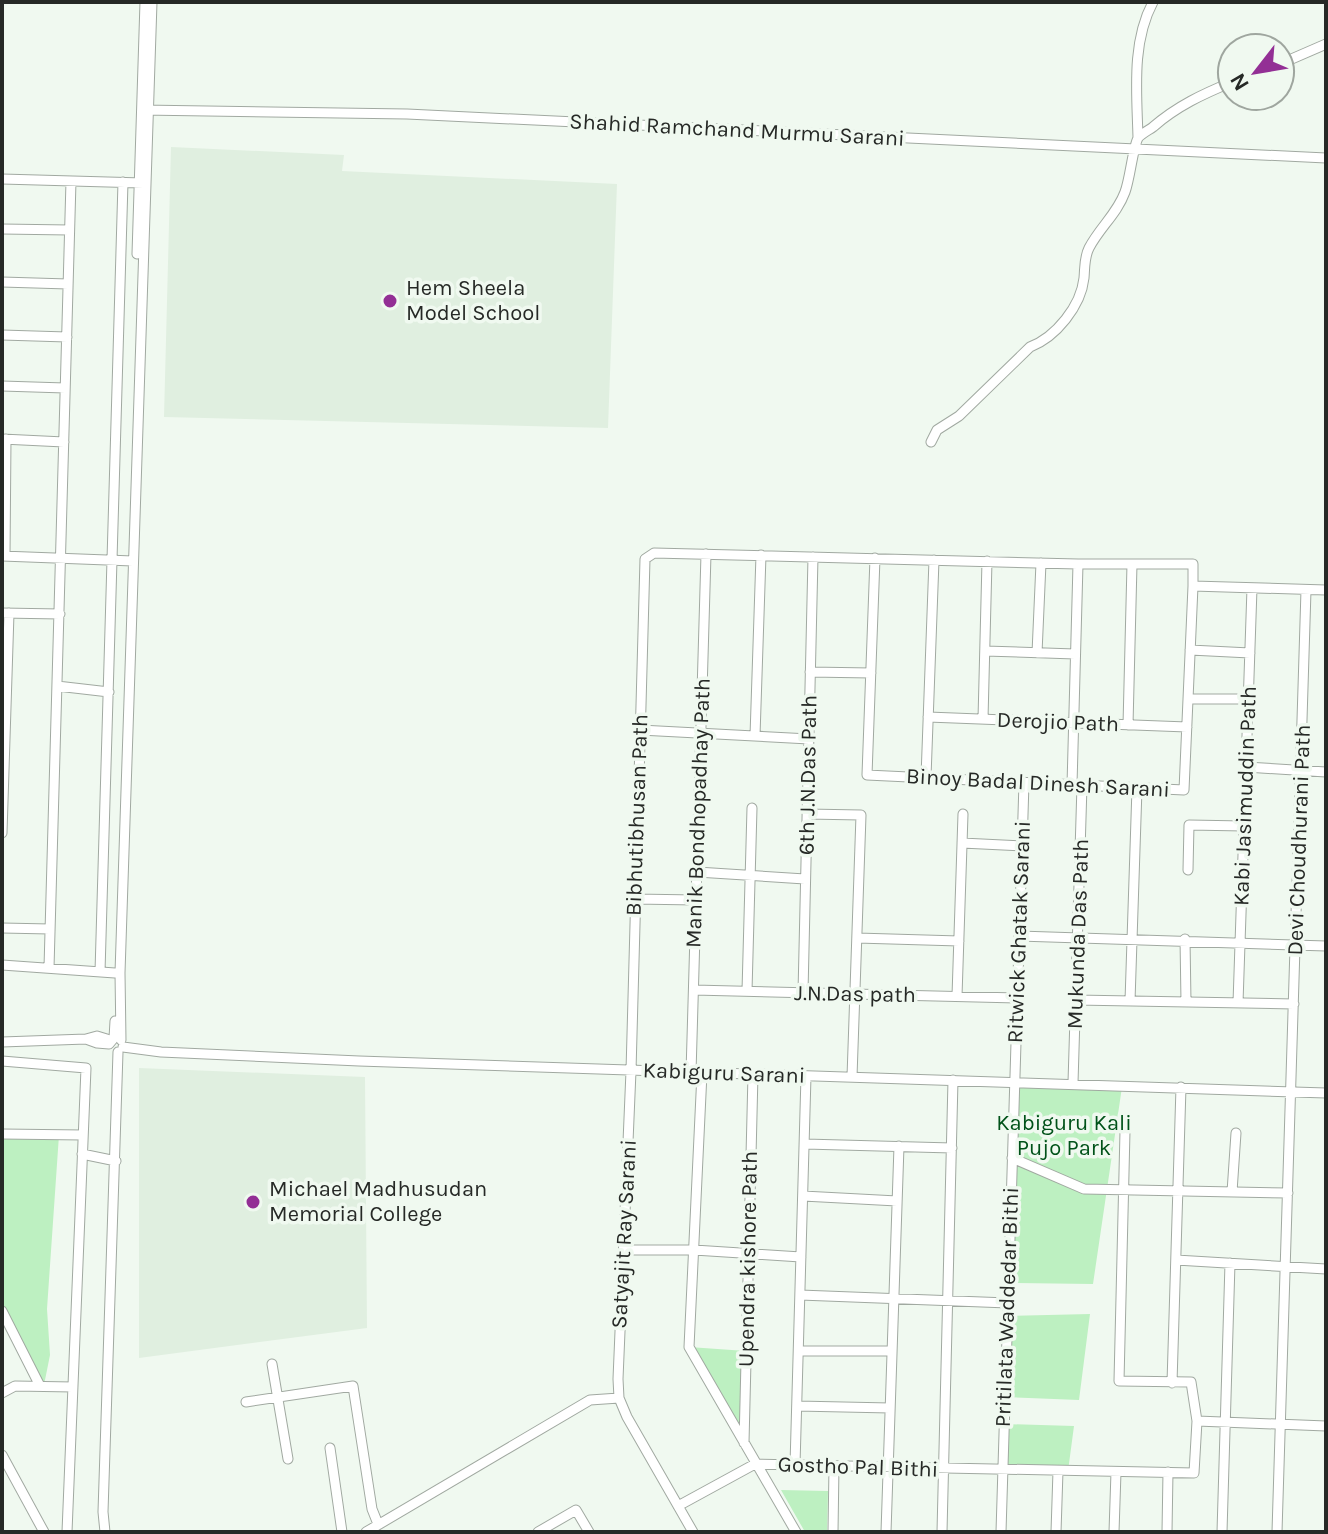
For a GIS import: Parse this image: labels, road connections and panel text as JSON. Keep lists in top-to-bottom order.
{
  "streets": {
    "street": [
      "Shahid Ramchand Murmu Sarani",
      "Derojio Path",
      "6th J.N.Das Path",
      "Binoy Badal Dinesh Sarani",
      "Kabi Jasimuddin Path",
      "Manik Bondhopadhay Path",
      "Bibhutibhusan Path",
      "Devi Choudhurani Path",
      "Ritwick Ghatak Sarani",
      "Mukunda Das Path",
      "J.N.Das path",
      "Kabiguru Sarani",
      "Satyajit Ray Sarani",
      "Upendra kishore Path",
      "Pritilata Waddedar Bithi",
      "Gostho Pal Bithi"
    ]
  },
  "crossings": [
    ["Derojio Path", "Binoy Badal Dinesh Sarani"],
    ["Derojio Path", "Mukunda Das Path"],
    ["6th J.N.Das Path", "J.N.Das path"],
    ["Binoy Badal Dinesh Sarani", "Ritwick Ghatak Sarani"],
    ["Binoy Badal Dinesh Sarani", "Mukunda Das Path"],
    ["Manik Bondhopadhay Path", "Bibhutibhusan Path"],
    ["Manik Bondhopadhay Path", "J.N.Das path"],
    ["Manik Bondhopadhay Path", "Kabiguru Sarani"],
    ["Manik Bondhopadhay Path", "Upendra kishore Path"],
    ["Manik Bondhopadhay Path", "Gostho Pal Bithi"],
    ["Bibhutibhusan Path", "Kabiguru Sarani"],
    ["Bibhutibhusan Path", "Satyajit Ray Sarani"],
    ["Devi Choudhurani Path", "Kabiguru Sarani"],
    ["Ritwick Ghatak Sarani", "J.N.Das path"],
    ["Ritwick Ghatak Sarani", "Kabiguru Sarani"],
    ["Ritwick Ghatak Sarani", "Pritilata Waddedar Bithi"],
    ["Mukunda Das Path", "Kabiguru Sarani"],
    ["Kabiguru Sarani", "Satyajit Ray Sarani"],
    ["Kabiguru Sarani", "Upendra kishore Path"],
    ["Kabiguru Sarani", "Pritilata Waddedar Bithi"],
    ["Pritilata Waddedar Bithi", "Gostho Pal Bithi"]
  ],
  "parks": ["Kabiguru Kali Pujo Park"],
  "places": ["Hem Sheela Model School", "Michael Madhusudan Memorial College"],
  "north": "bottom left"
}
